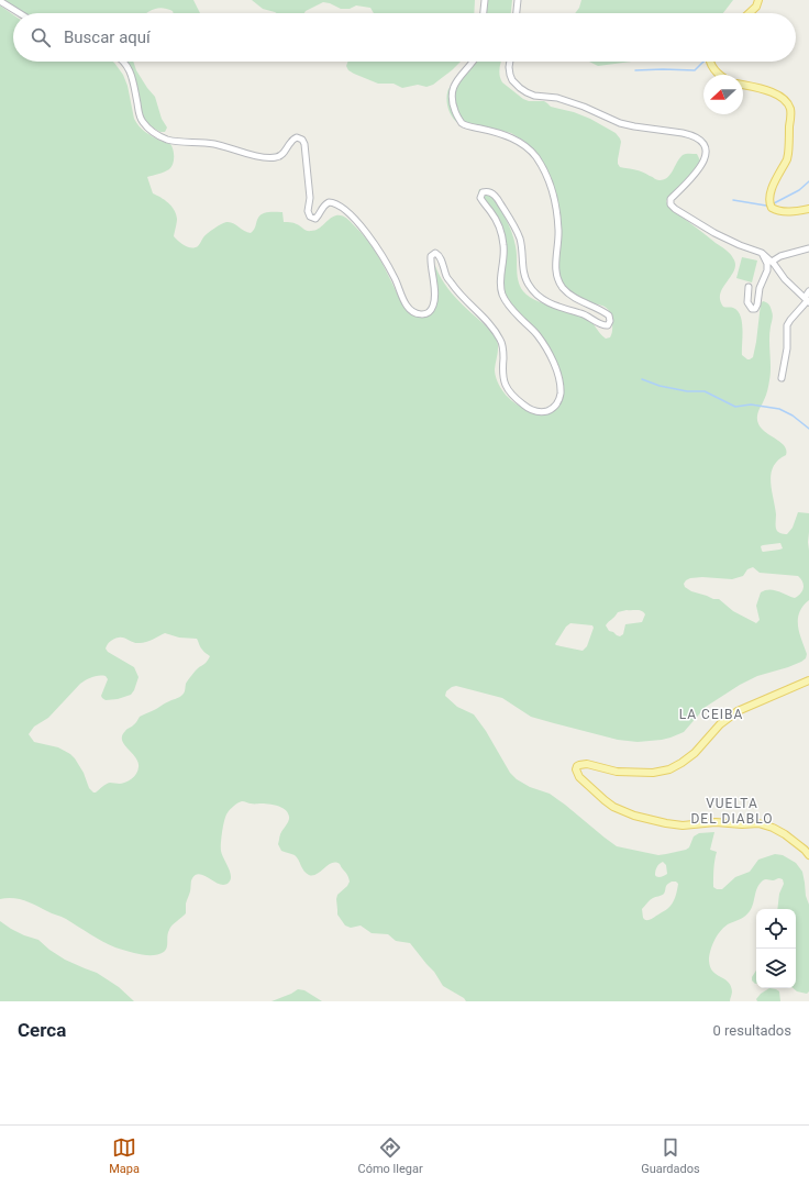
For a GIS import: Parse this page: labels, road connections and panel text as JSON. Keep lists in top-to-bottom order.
{
  "districts": ["LA CEIBA", "VUELTA DEL DIABLO"],
  "north": "left",
  "page": {
    "search": "Buscar aquí",
    "heading": ["Cerca", "0 resultados"],
    "nav": ["Mapa", "Cómo llegar", "Guardados"]
  }
}
